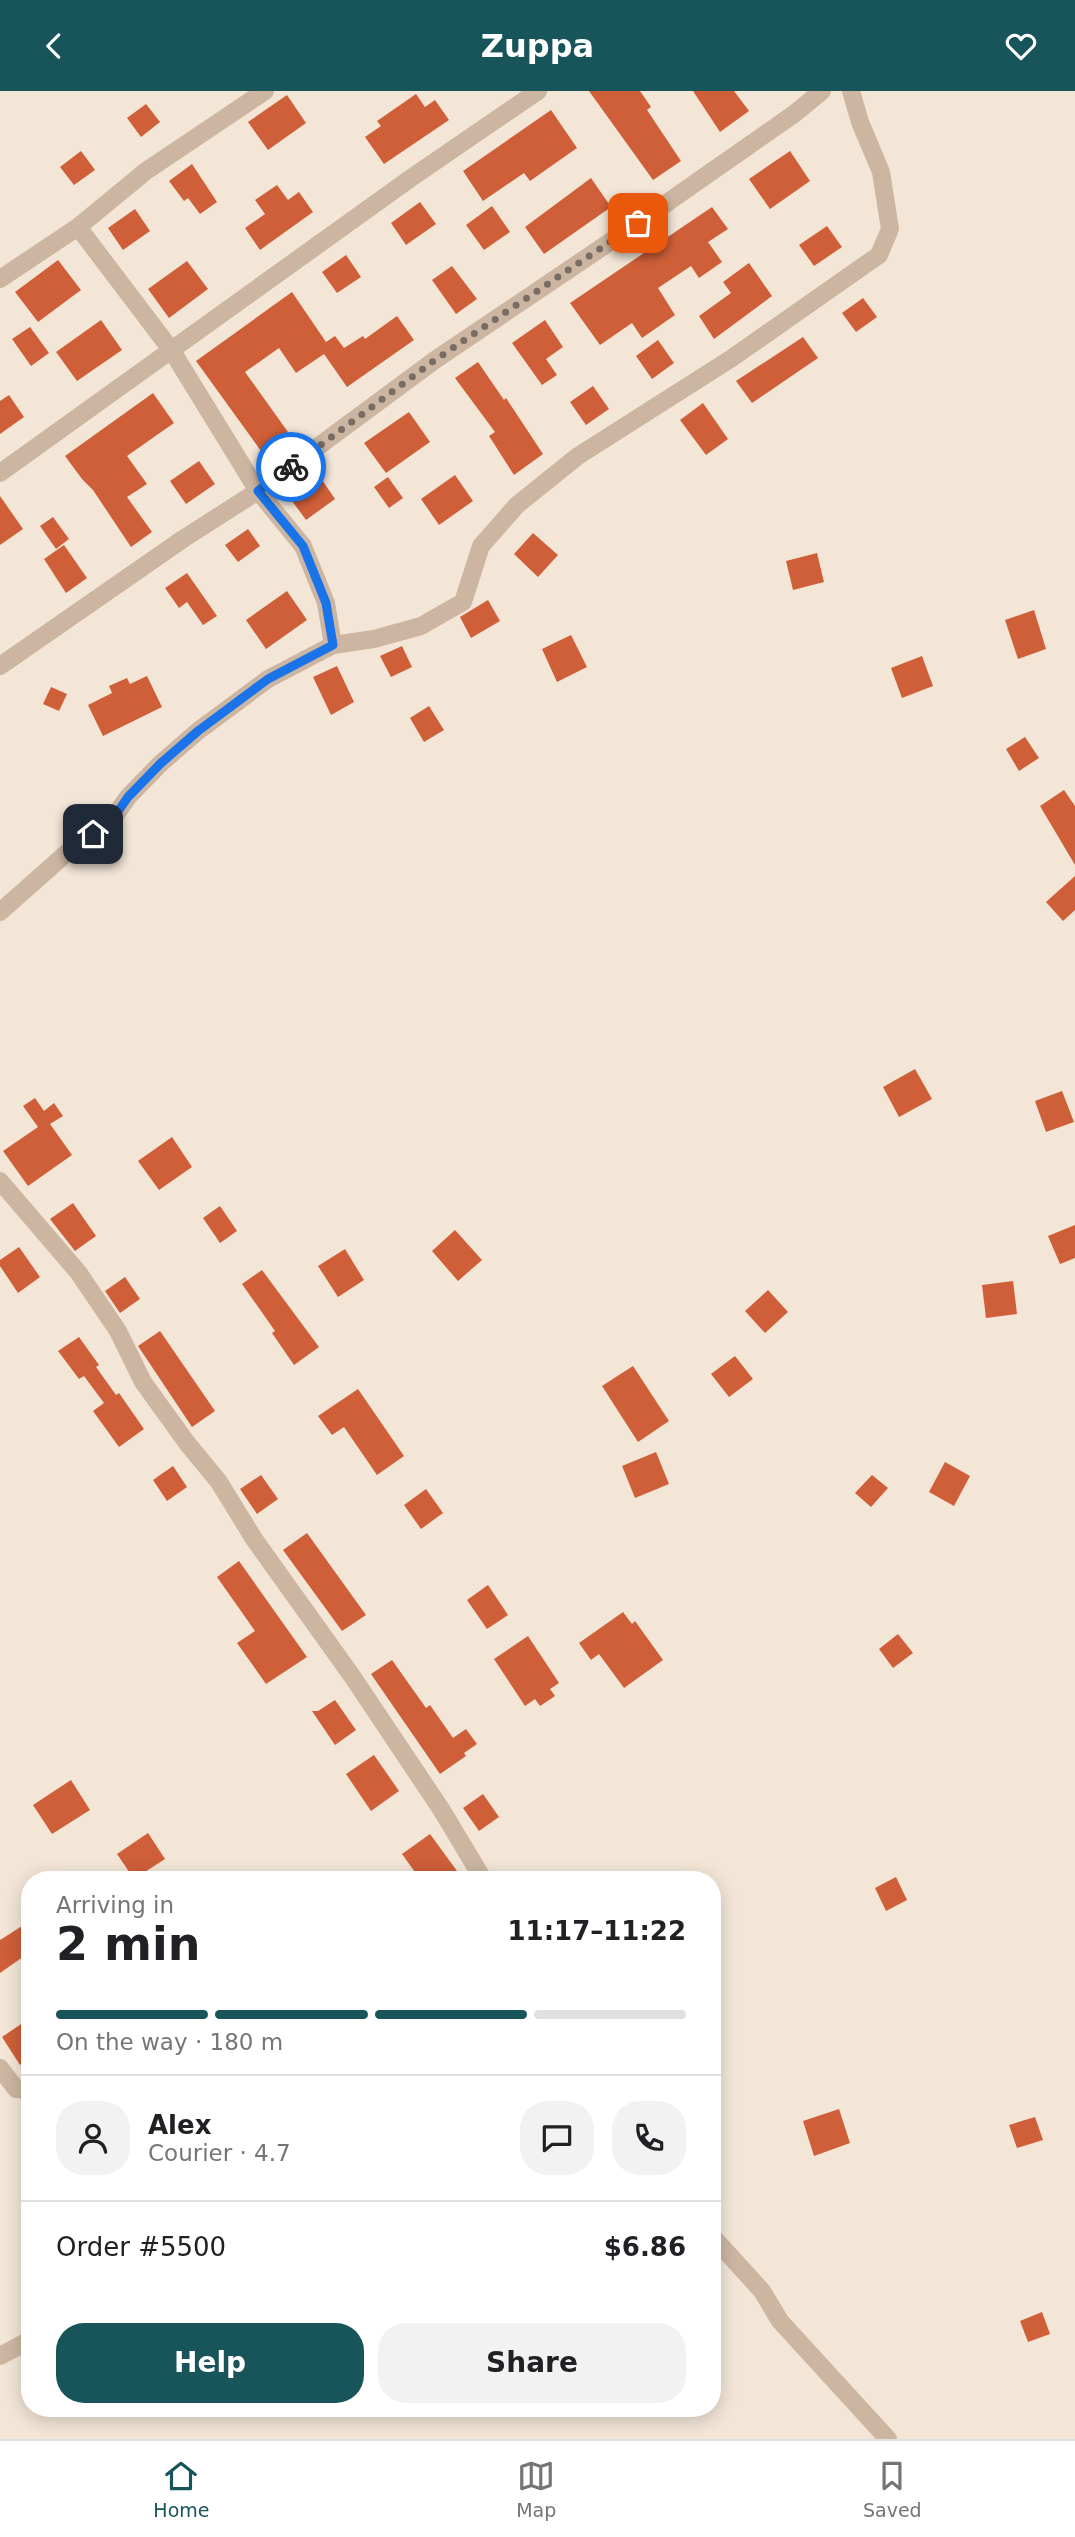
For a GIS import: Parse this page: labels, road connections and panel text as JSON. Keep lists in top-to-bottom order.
{
  "page": {
    "header": "Zuppa",
    "heading": ["2 min", "Arriving in", "11:17–11:22"],
    "panel": [
      "Alex",
      "Courier · 4.7",
      "Order #5500",
      "$6.86"
    ],
    "bar": "On the way · 180 m",
    "buttons": ["Help", "Share"],
    "tabs": ["Home", "Map", "Saved"]
  }
}
